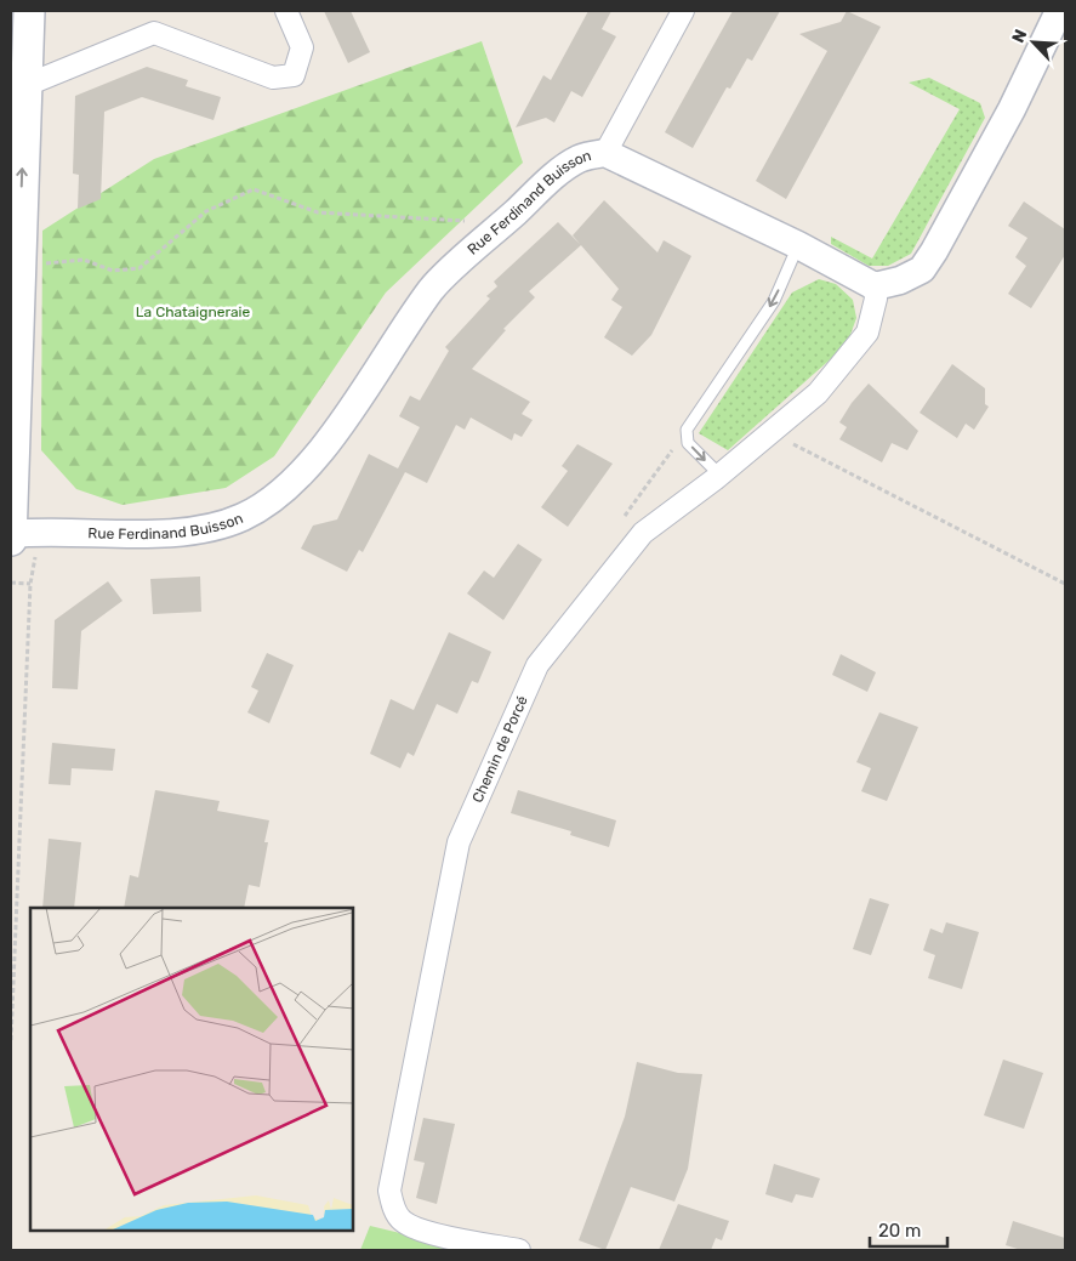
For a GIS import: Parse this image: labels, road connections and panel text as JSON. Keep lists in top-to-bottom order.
{
  "streets": {
    "street": ["Rue Ferdinand Buisson", "Chemin de Porcé"]
  },
  "crossings": [
    ["Rue Ferdinand Buisson", "Chemin de Porcé"]
  ],
  "parks": ["La Chataigneraie"],
  "scale_bar": "20 m",
  "north": "top left"
}
